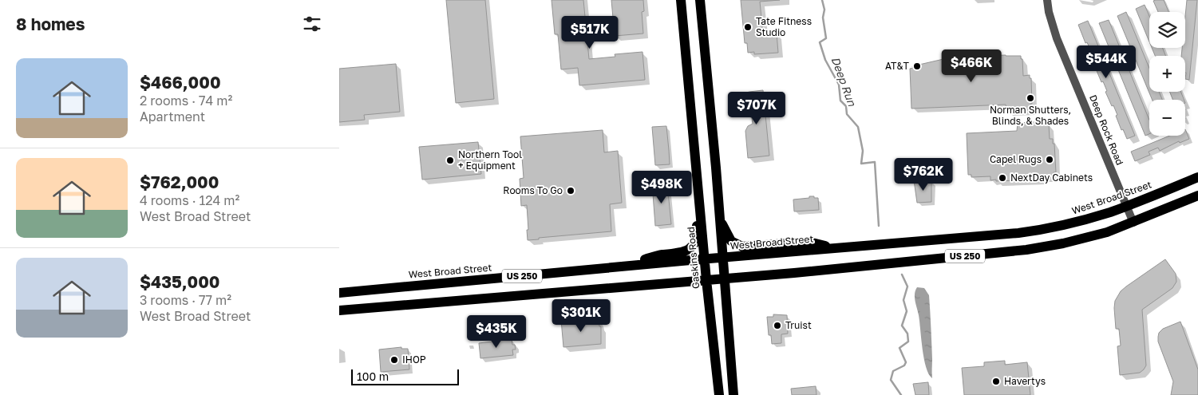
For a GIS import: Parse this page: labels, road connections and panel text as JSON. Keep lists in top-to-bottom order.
{
  "streets": {
    "main road": ["West Broad Street", "US 250", "Gaskins Road"],
    "street": ["Deep Rock Road"]
  },
  "crossings": [
    ["Deep Rock Road", "West Broad Street"],
    ["Deep Rock Road", "US 250"],
    ["West Broad Street", "Gaskins Road"],
    ["US 250", "Gaskins Road"]
  ],
  "water": ["Deep Run"],
  "places": [
    "Tate Fitness Studio",
    "AT&T",
    "Norman Shutters, Blinds, & Shades",
    "Capel Rugs",
    "Northern Tool + Equipment",
    "NextDay Cabinets",
    "Rooms To Go",
    "Truist",
    "IHOP",
    "Havertys"
  ],
  "scale_bar": "100 m",
  "page": {
    "heading": "8 homes",
    "map_buttons": ["+", "−"],
    "price": [
      "$517K",
      "$544K",
      "$466K",
      "$707K",
      "$762K",
      "$498K",
      "$301K",
      "$435K"
    ],
    "list": [
      {
        "name": "$466,000",
        "note": "2 rooms · 74 m² · Apartment"
      },
      {
        "name": "$762,000",
        "note": "4 rooms · 124 m² · West Broad Street"
      },
      {
        "name": "$435,000",
        "note": "3 rooms · 77 m² · West Broad Street"
      }
    ],
    "scale": "100 m"
  }
}
